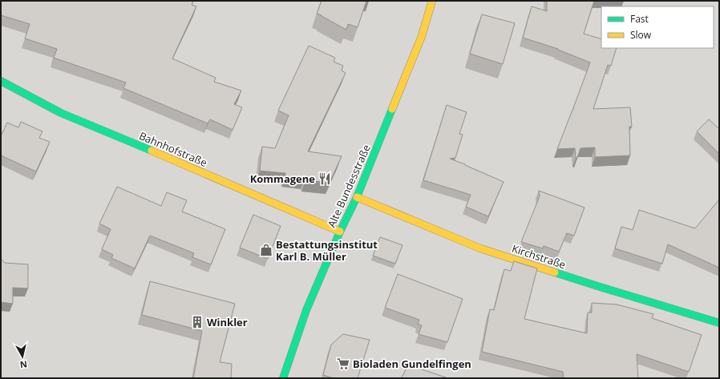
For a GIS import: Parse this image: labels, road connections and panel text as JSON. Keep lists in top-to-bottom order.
{
  "streets": {
    "street": ["Bahnhofstraße", "Alte Bundesstraße", "Kirchstraße"]
  },
  "crossings": [
    ["Bahnhofstraße", "Alte Bundesstraße"],
    ["Alte Bundesstraße", "Kirchstraße"]
  ],
  "places": {
    "restaurant": ["Kommagene"],
    "shop": ["Bestattungsinstitut Karl B. Müller"],
    "building": ["Winkler"],
    "supermarket": ["Bioladen Gundelfingen"]
  },
  "legend": ["Fast", "Slow"],
  "north": "bottom"
}
